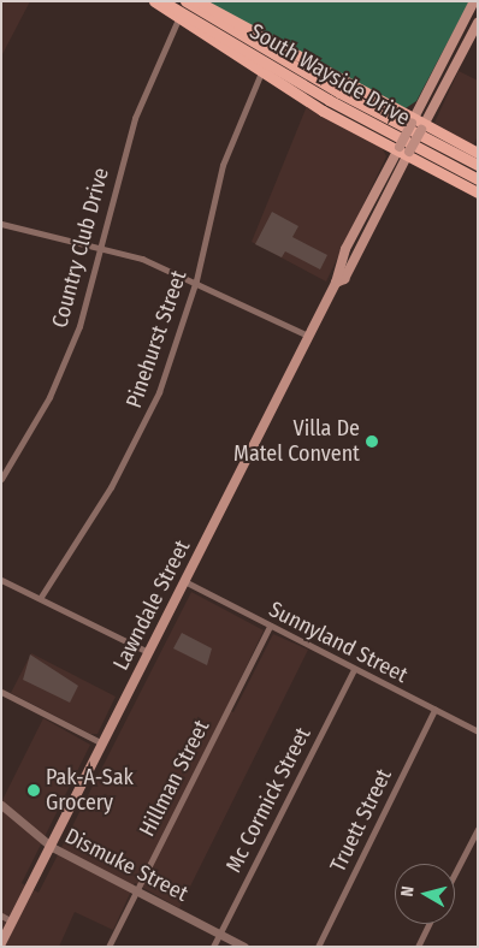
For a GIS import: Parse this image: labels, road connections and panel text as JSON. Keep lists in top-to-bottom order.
{
  "streets": {
    "main road": ["South Wayside Drive", "Lawndale Street"],
    "street": [
      "Country Club Drive",
      "Pinehurst Street",
      "Sunnyland Street",
      "Hillman Street",
      "Mc Cormick Street",
      "Truett Street",
      "Dismuke Street"
    ]
  },
  "crossings": [
    ["Lawndale Street", "Sunnyland Street"],
    ["Lawndale Street", "Dismuke Street"],
    ["Sunnyland Street", "Hillman Street"],
    ["Sunnyland Street", "Mc Cormick Street"],
    ["Sunnyland Street", "Truett Street"],
    ["Hillman Street", "Dismuke Street"],
    ["Mc Cormick Street", "Dismuke Street"]
  ],
  "places": ["Villa De Matel Convent", "Pak-A-Sak Grocery"],
  "north": "left"
}
